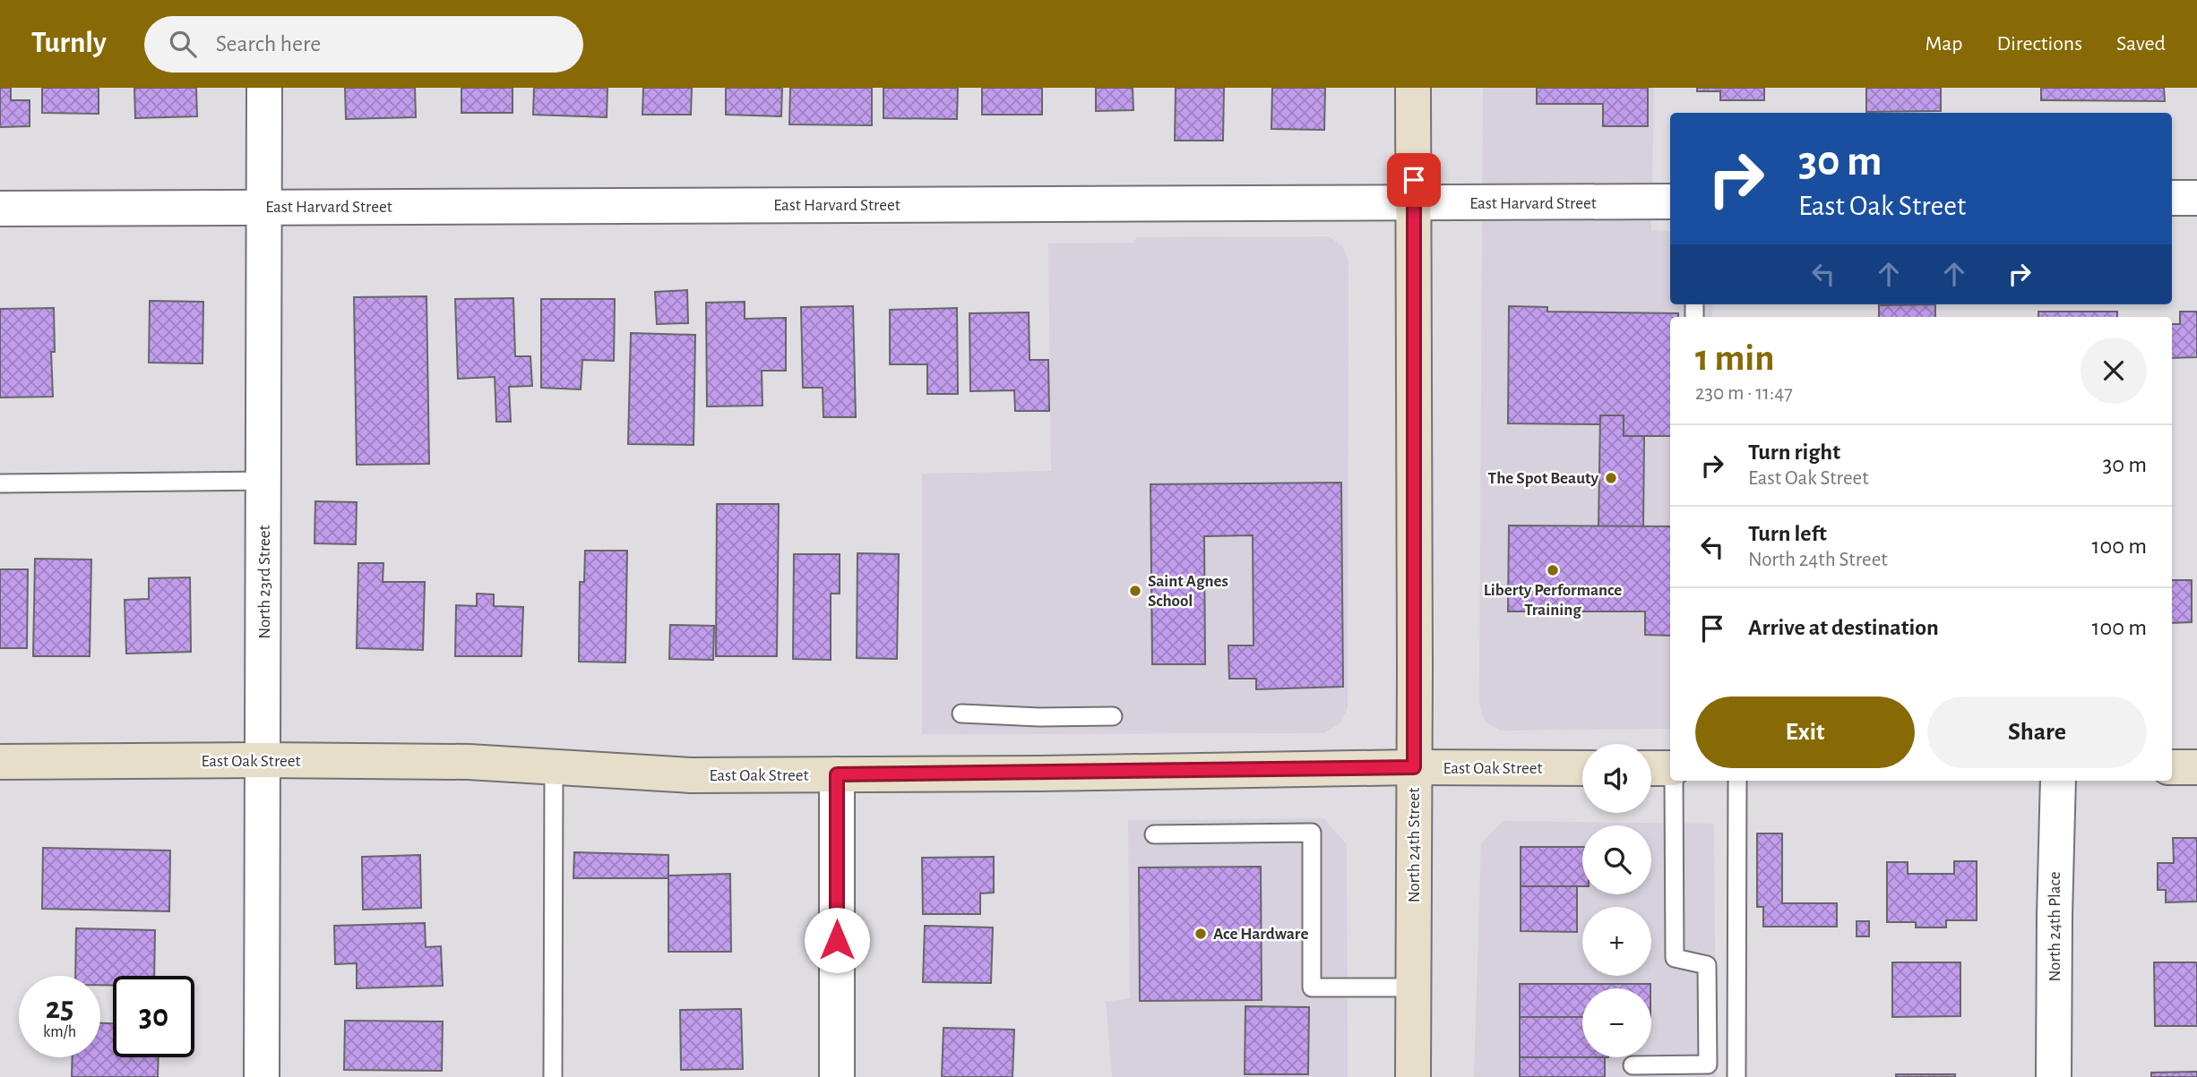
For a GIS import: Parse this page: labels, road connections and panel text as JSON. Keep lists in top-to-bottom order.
{
  "streets": {
    "street": [
      "East Harvard Street",
      "North 23rd Street",
      "East Oak Street",
      "North 24th Street",
      "North 24th Place"
    ]
  },
  "crossings": [
    ["East Harvard Street", "North 23rd Street"],
    ["East Harvard Street", "North 24th Street"],
    ["North 23rd Street", "East Oak Street"],
    ["East Oak Street", "North 24th Street"]
  ],
  "places": [
    "The Spot Beauty",
    "Liberty Performance Training",
    "Saint Agnes School",
    "Ace Hardware"
  ],
  "page": {
    "header": "Turnly",
    "search": "Search here",
    "nav": ["Map", "Directions", "Saved"],
    "turn": ["30 m", "East Oak Street"],
    "heading": ["1 min", "230 m · 11:47"],
    "list": [
      {
        "name": "Turn right",
        "note": "East Oak Street",
        "value": "30 m"
      },
      {
        "name": "Turn left",
        "note": "North 24th Street",
        "value": "100 m"
      },
      {
        "name": "Arrive at destination",
        "value": "100 m"
      }
    ],
    "buttons": ["Exit", "Share"],
    "map_buttons": ["+", "−"],
    "speed": "25 km/h",
    "limit": "30"
  }
}
